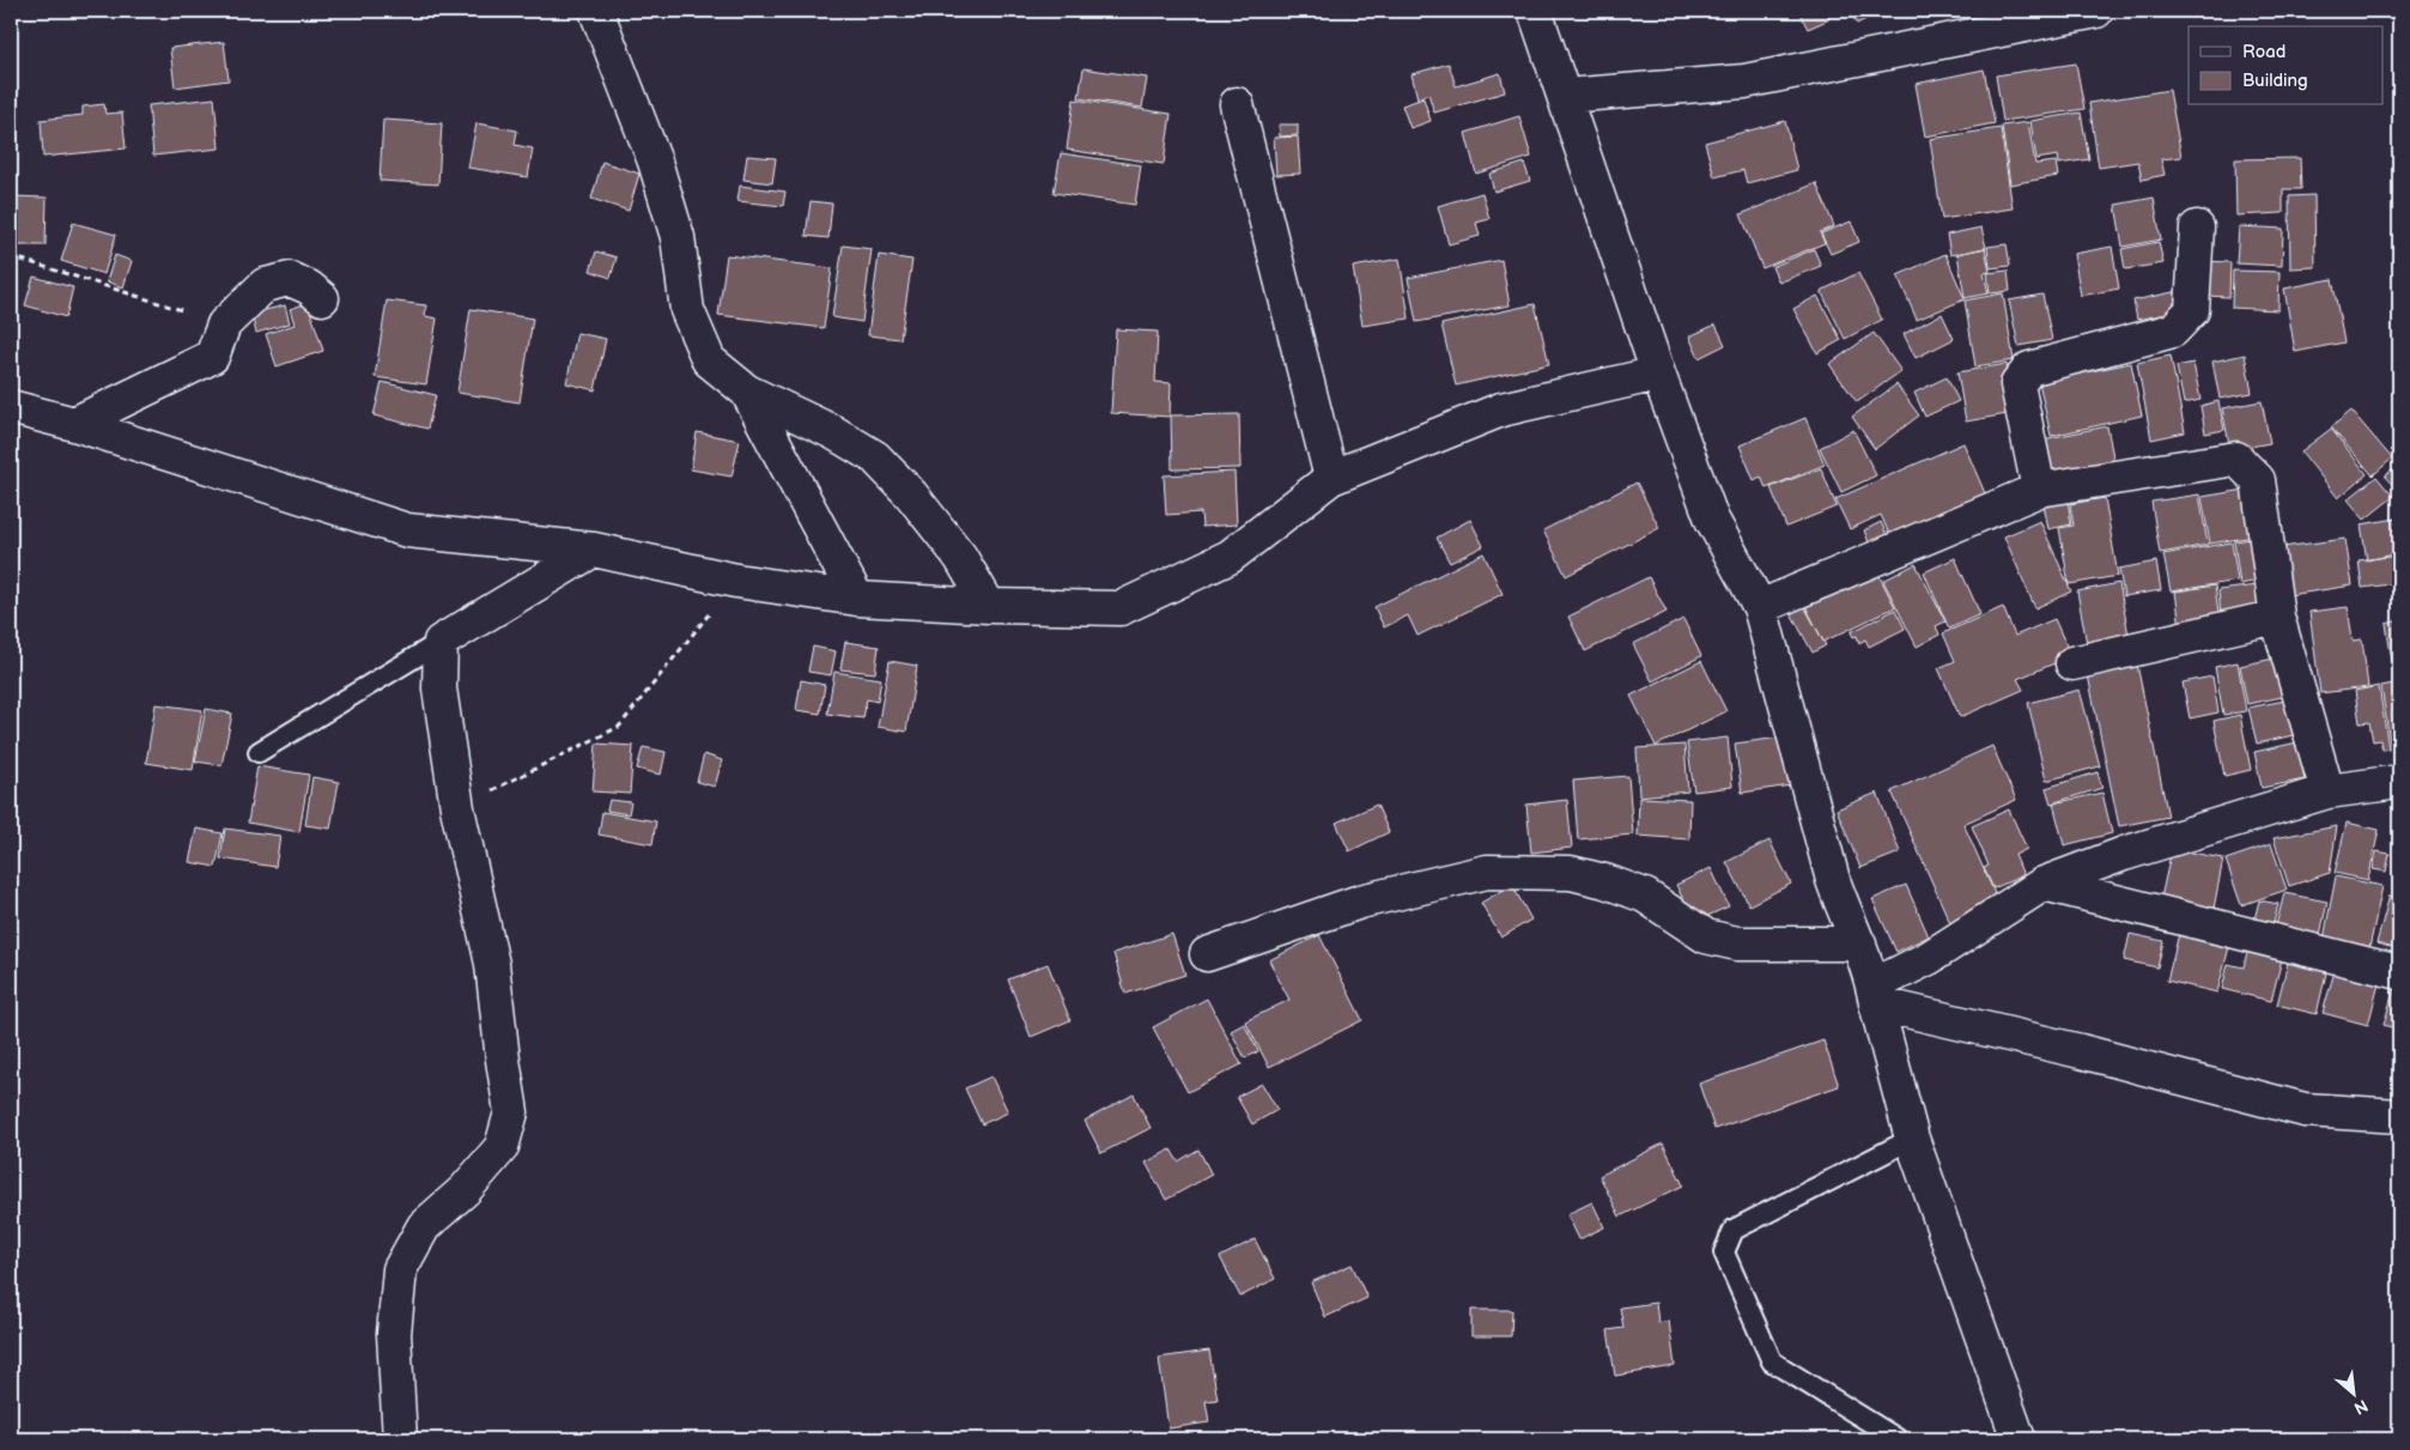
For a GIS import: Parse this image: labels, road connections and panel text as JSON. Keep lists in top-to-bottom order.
{
  "legend": ["Road", "Building"],
  "north": "bottom right"
}
